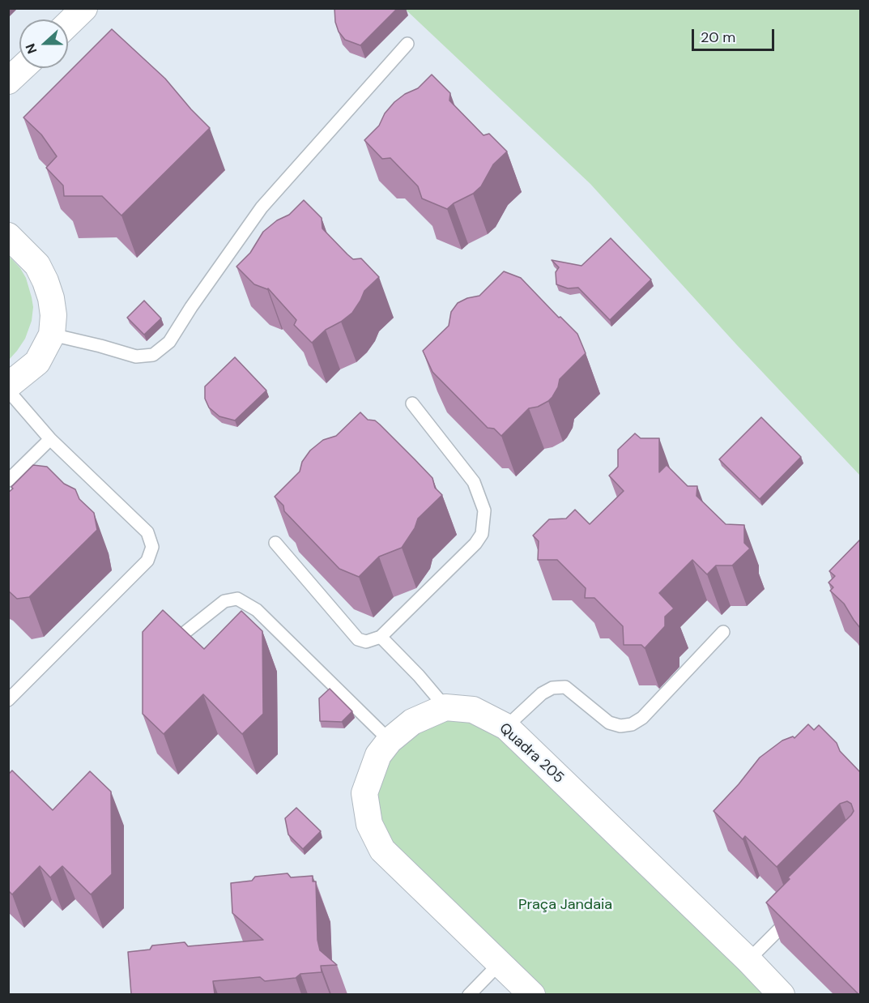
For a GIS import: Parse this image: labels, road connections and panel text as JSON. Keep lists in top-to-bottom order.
{
  "streets": {
    "street": ["Quadra 205"]
  },
  "parks": ["Praça Jandaia"],
  "scale_bar": "20 m",
  "north": "left"
}
